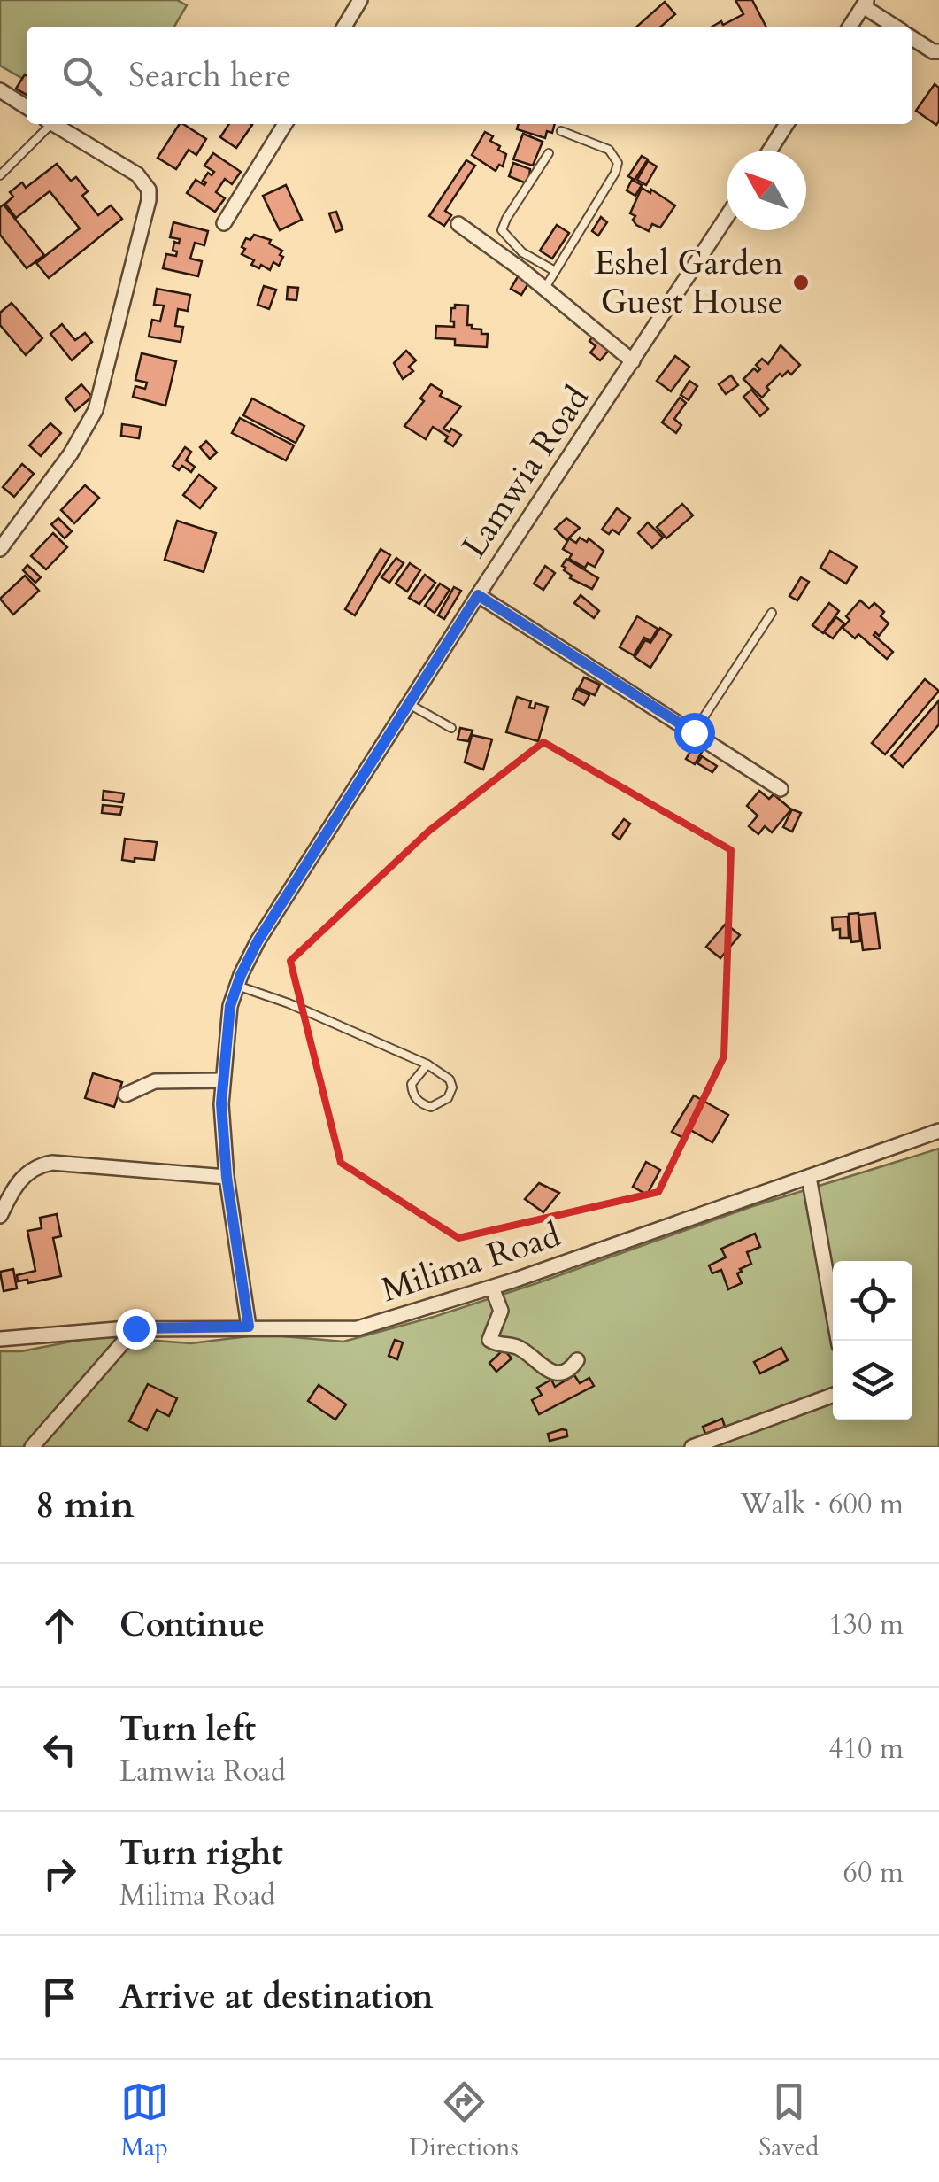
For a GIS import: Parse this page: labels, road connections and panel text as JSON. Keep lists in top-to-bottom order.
{
  "streets": {
    "street": ["Lamwia Road", "Milima Road"]
  },
  "crossings": [
    ["Lamwia Road", "Milima Road"]
  ],
  "places": ["Eshel Garden Guest House"],
  "north": "top left",
  "page": {
    "search": "Search here",
    "heading": ["8 min", "Walk · 600 m"],
    "list": [
      ["Continue", "130 m"],
      ["Turn left", "Lamwia Road", "410 m"],
      ["Turn right", "Milima Road", "60 m"],
      "Arrive at destination"
    ],
    "nav": ["Map", "Directions", "Saved"]
  }
}
